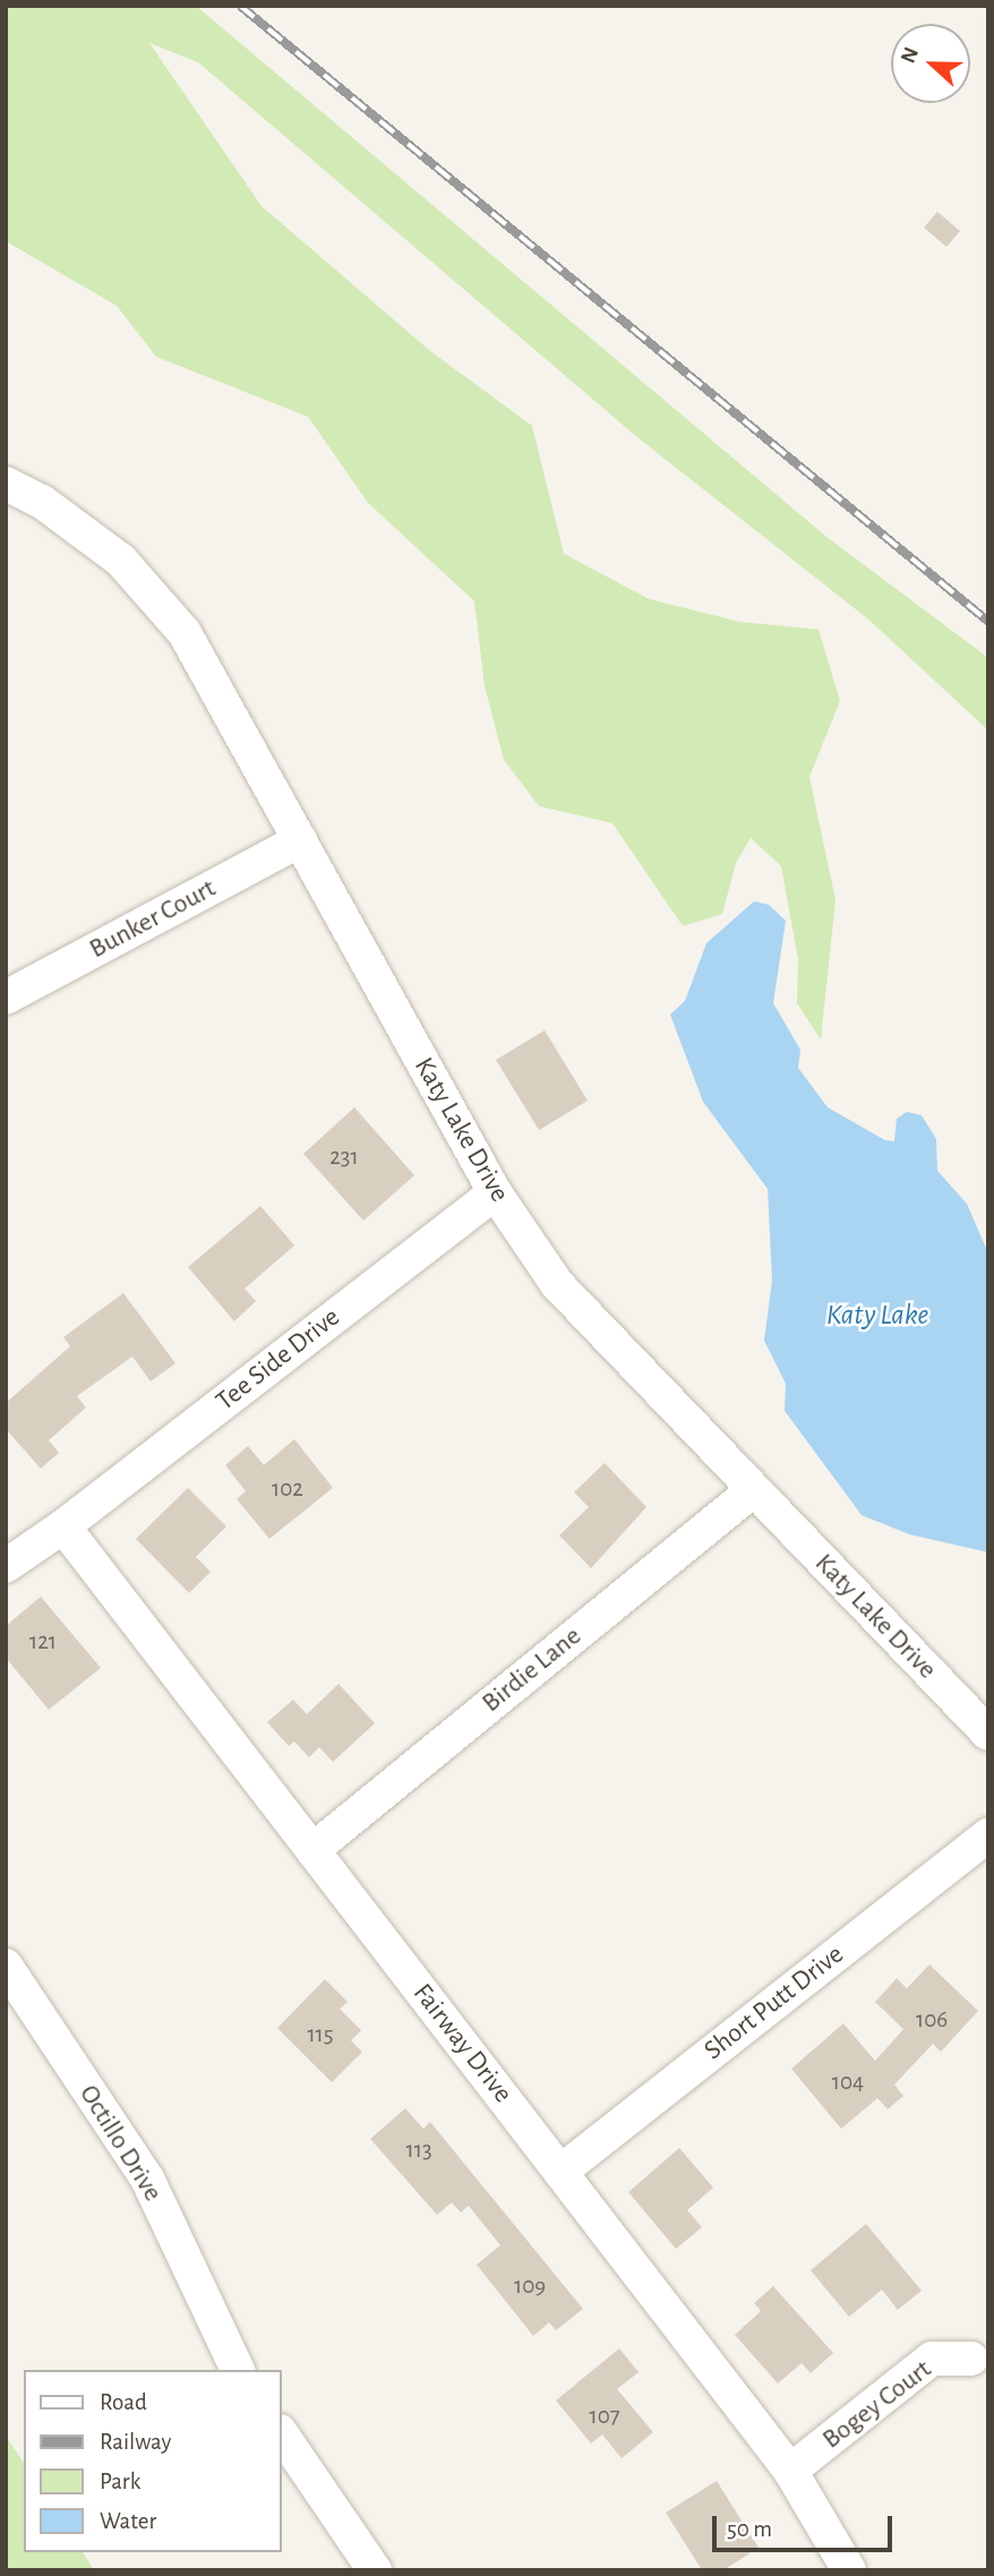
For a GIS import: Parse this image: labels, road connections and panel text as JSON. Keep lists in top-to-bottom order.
{
  "streets": {
    "street": [
      "Bunker Court",
      "Katy Lake Drive",
      "Tee Side Drive",
      "Birdie Lane",
      "Short Putt Drive",
      "Fairway Drive",
      "Octillo Drive",
      "Bogey Court"
    ]
  },
  "crossings": [
    ["Bunker Court", "Katy Lake Drive"],
    ["Katy Lake Drive", "Tee Side Drive"],
    ["Katy Lake Drive", "Birdie Lane"],
    ["Tee Side Drive", "Fairway Drive"],
    ["Birdie Lane", "Fairway Drive"],
    ["Short Putt Drive", "Fairway Drive"],
    ["Fairway Drive", "Bogey Court"]
  ],
  "water": ["Katy Lake"],
  "house_numbers": [
    "231",
    "102",
    "121",
    "106",
    "115",
    "104",
    "113",
    "109",
    "107"
  ],
  "legend": [
    "Road",
    "Railway",
    "Park",
    "Water"
  ],
  "scale_bar": "50 m",
  "north": "left"
}
